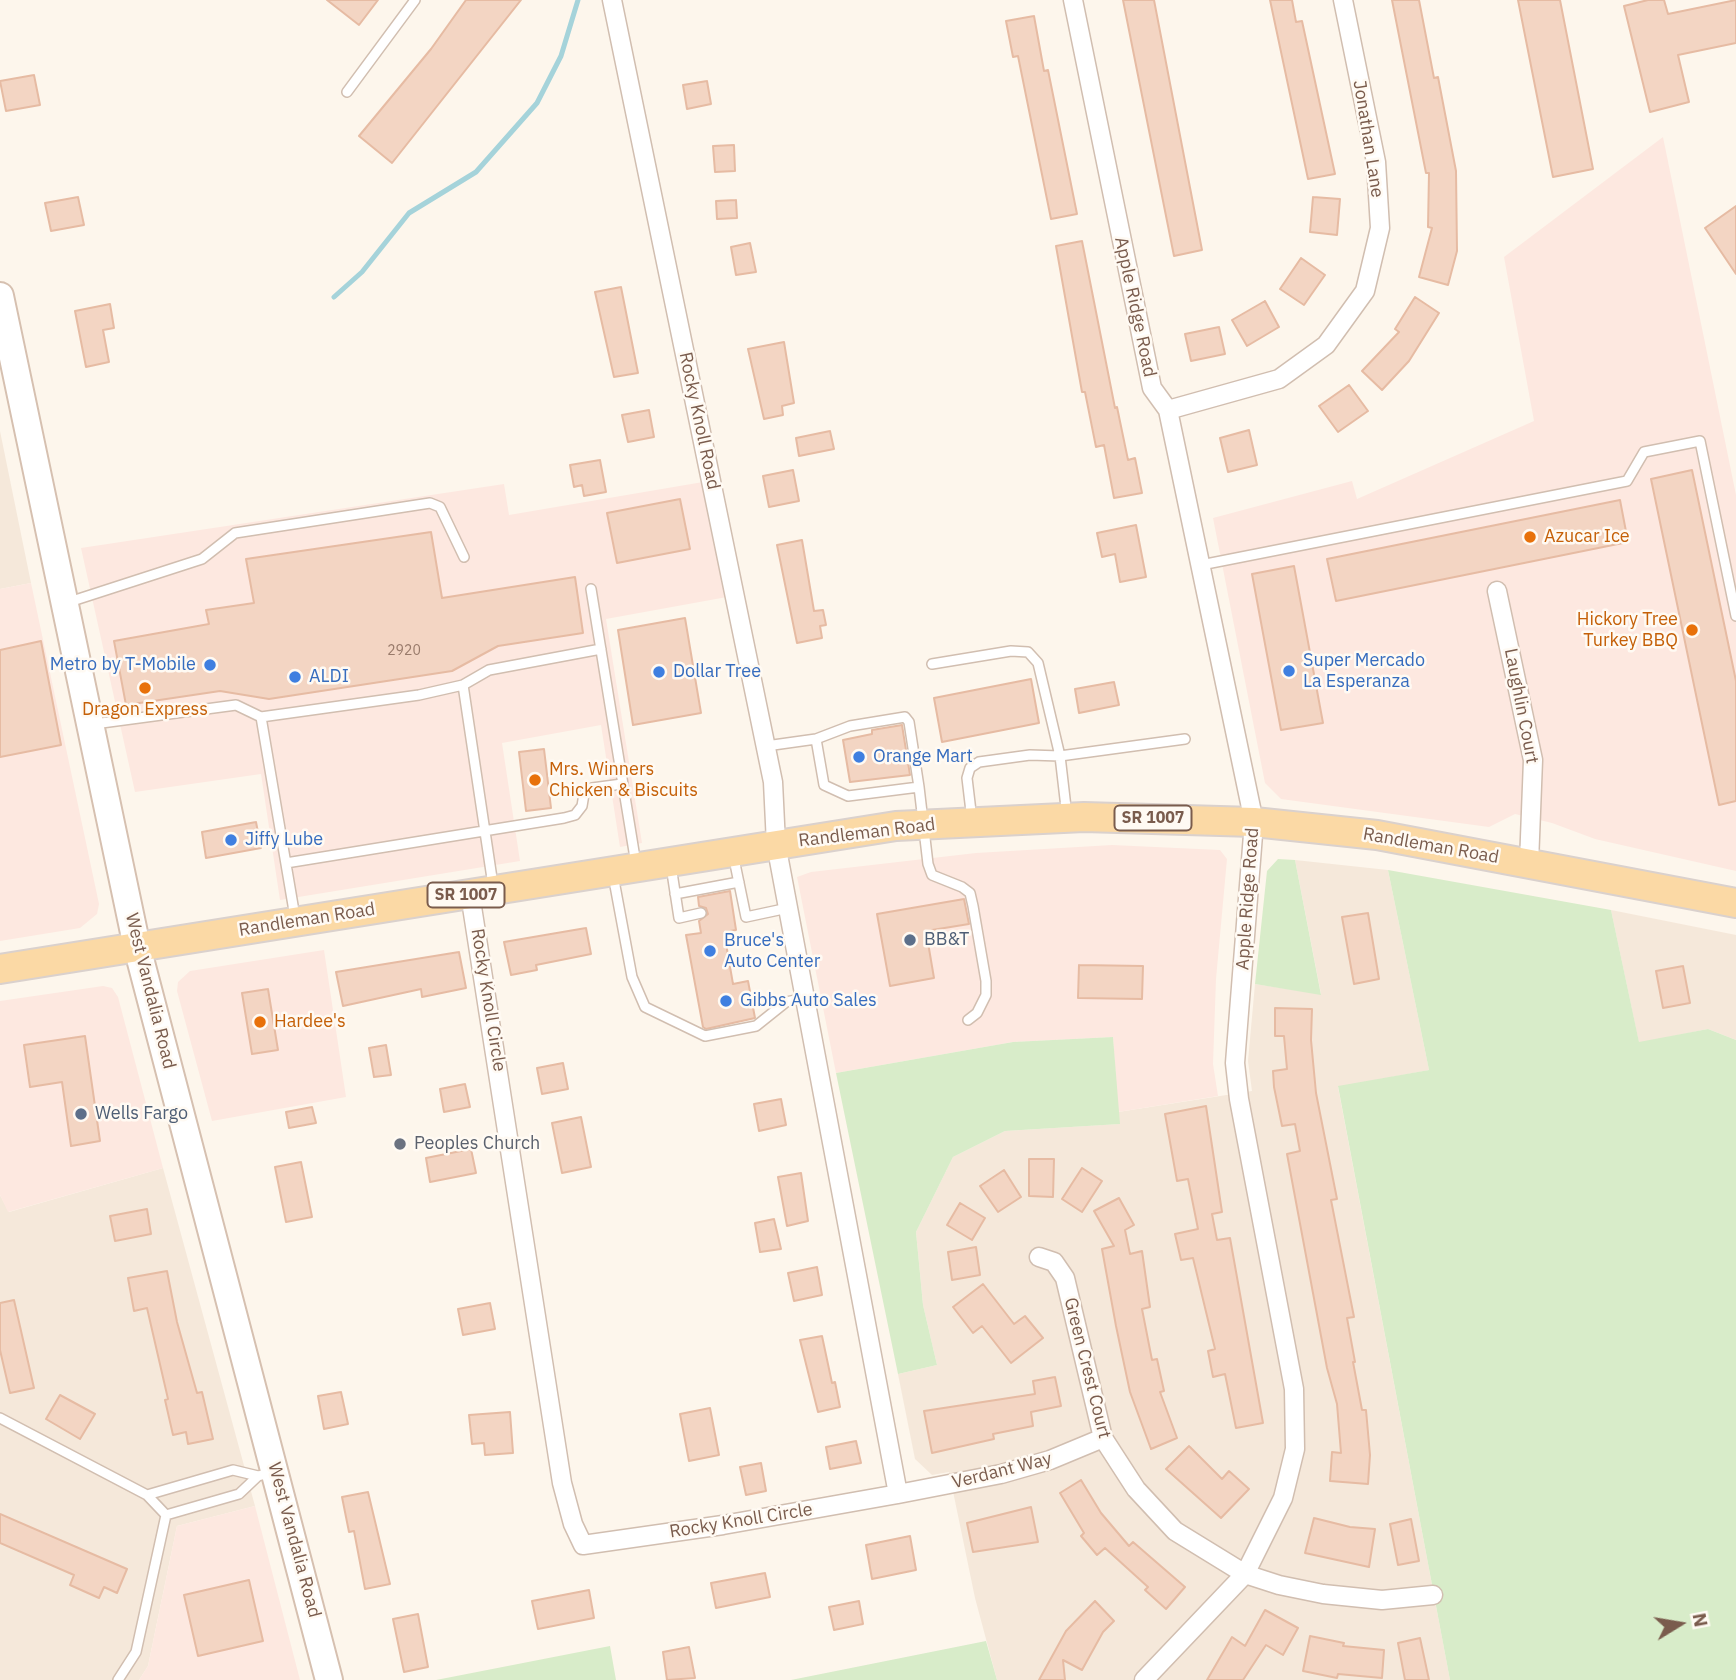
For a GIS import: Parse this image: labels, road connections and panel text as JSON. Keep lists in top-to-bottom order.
{
  "streets": {
    "main road": ["SR 1007", "Randleman Road", "West Vandalia Road"],
    "street": [
      "Jonathan Lane",
      "Apple Ridge Road",
      "Rocky Knoll Road",
      "Laughlin Court",
      "Rocky Knoll Circle",
      "Green Crest Court",
      "Verdant Way"
    ]
  },
  "crossings": [
    ["Jonathan Lane", "Apple Ridge Road"],
    ["Apple Ridge Road", "Randleman Road"],
    ["Apple Ridge Road", "Green Crest Court"],
    ["Rocky Knoll Road", "Randleman Road"],
    ["Laughlin Court", "Randleman Road"],
    ["Randleman Road", "West Vandalia Road"],
    ["Randleman Road", "Rocky Knoll Circle"],
    ["Rocky Knoll Circle", "Verdant Way"],
    ["Green Crest Court", "Verdant Way"]
  ],
  "places": [
    "Azucar Ice",
    "Hickory Tree Turkey BBQ",
    "Metro by T-Mobile",
    "Super Mercado La Esperanza",
    "Dollar Tree",
    "ALDI",
    "Dragon Express",
    "Orange Mart",
    "Mrs. Winners Chicken & Biscuits",
    "Jiffy Lube",
    "BB&T",
    "Bruce's Auto Center",
    "Gibbs Auto Sales",
    "Hardee's",
    "Wells Fargo",
    "Peoples Church"
  ],
  "house_numbers": ["2920"],
  "north": "right"
}
